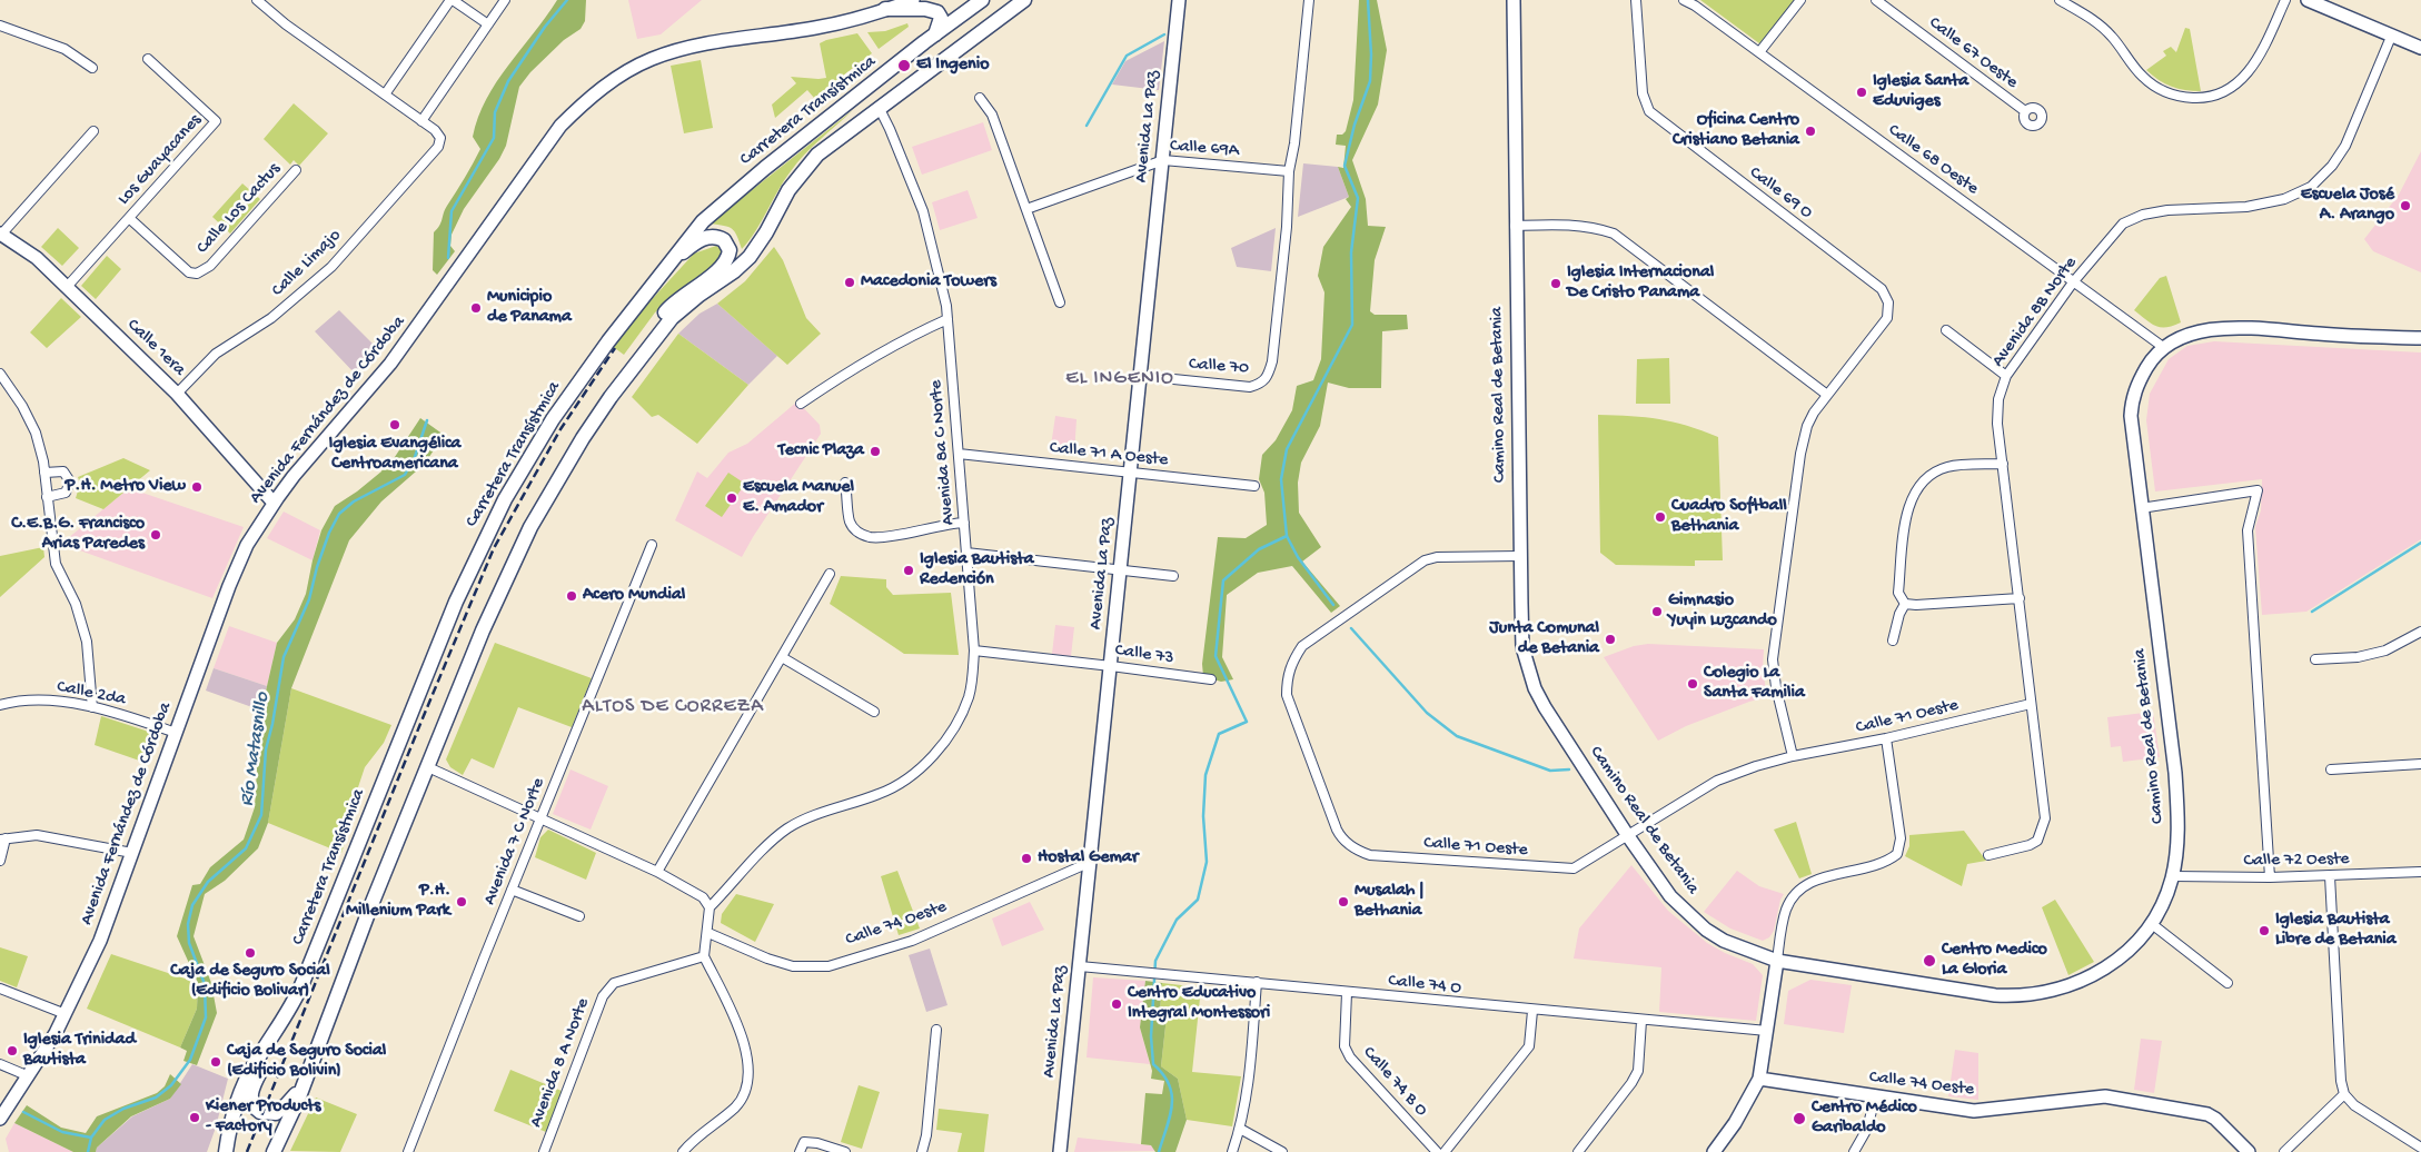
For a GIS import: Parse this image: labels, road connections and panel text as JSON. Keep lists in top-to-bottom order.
{
  "streets": {
    "main road": ["Carretera Transístmica"],
    "street": [
      "Calle 67 Oeste",
      "Avenida La Paz",
      "Calle 69A",
      "Los Guayacanes",
      "Calle 68 Oeste",
      "Calle 69 O",
      "Calle Los Cactus",
      "Calle Limajo",
      "Avenida 8B Norte",
      "Calle 1era",
      "Calle 70",
      "Camino Real de Betania",
      "Avenida Fernández de Córdoba",
      "Avenida 8a C Norte",
      "Calle 71 A Oeste",
      "Calle 73",
      "Calle 2da",
      "Calle 71 Oeste",
      "Avenida 7 C Norte",
      "Calle 72 Oeste",
      "Calle 74 Oeste",
      "Calle 74 O",
      "Avenida 8 A Norte",
      "Calle 74 B O"
    ]
  },
  "crossings": [
    ["Avenida La Paz", "Calle 69A"],
    ["Avenida La Paz", "Calle 70"],
    ["Avenida La Paz", "Calle 71 A Oeste"],
    ["Avenida La Paz", "Calle 73"],
    ["Avenida La Paz", "Calle 74 Oeste"],
    ["Avenida La Paz", "Calle 74 O"],
    ["Calle 69A", "Calle 70"],
    ["Los Guayacanes", "Calle Los Cactus"],
    ["Los Guayacanes", "Calle 1era"],
    ["Calle 68 Oeste", "Avenida 8B Norte"],
    ["Calle 68 Oeste", "Camino Real de Betania"],
    ["Calle 69 O", "Calle 71 Oeste"],
    ["Calle Limajo", "Calle 1era"],
    ["Avenida 8B Norte", "Calle 71 Oeste"],
    ["Calle 1era", "Avenida Fernández de Córdoba"],
    ["Camino Real de Betania", "Calle 71 Oeste"],
    ["Camino Real de Betania", "Calle 72 Oeste"],
    ["Avenida Fernández de Córdoba", "Calle 2da"],
    ["Avenida 8a C Norte", "Calle 71 A Oeste"],
    ["Avenida 8a C Norte", "Calle 73"],
    ["Calle 74 O", "Calle 74 B O"]
  ],
  "districts": ["EL INGENIO", "ALTOS DE CORREZA"],
  "water": ["Río Matasnillo"],
  "places": [
    "El Ingenio",
    "Iglesia Santa Eduviges",
    "Oficina Centro Cristiano Betania",
    "Escuela José A. Arango",
    "Macedonia Towers",
    "Iglesia Internacional De Cristo Panama",
    "Municipio de Panama",
    "Iglesia Evangélica Centroamericana",
    "Tecnic Plaza",
    "P.H. Metro View",
    "Escuela Manuel E. Amador",
    "Cuadro Softball Bethania",
    "C.E.B.G. Francisco Arias Paredes",
    "Iglesia Bautista Redención",
    "Acero Mundial",
    "Gimnasio Yuyin Luzcando",
    "Junta Comunal de Betania",
    "Colegio La Santa Familia",
    "Hostal Gemar",
    "P.H. Millenium Park",
    "Musalah | Bethania",
    "Iglesia Bautista Libre de Betania",
    "Caja de Seguro Social (Edificio Bolivar)",
    "Centro Medico La Gloria",
    "Centro Educativo Integral Montessori",
    "Iglesia Trinidad Bautista",
    "Caja de Seguro Social (Edificio Bolivin)",
    "Kiener Products - Factory",
    "Centro Médico Garibaldo"
  ]
}
